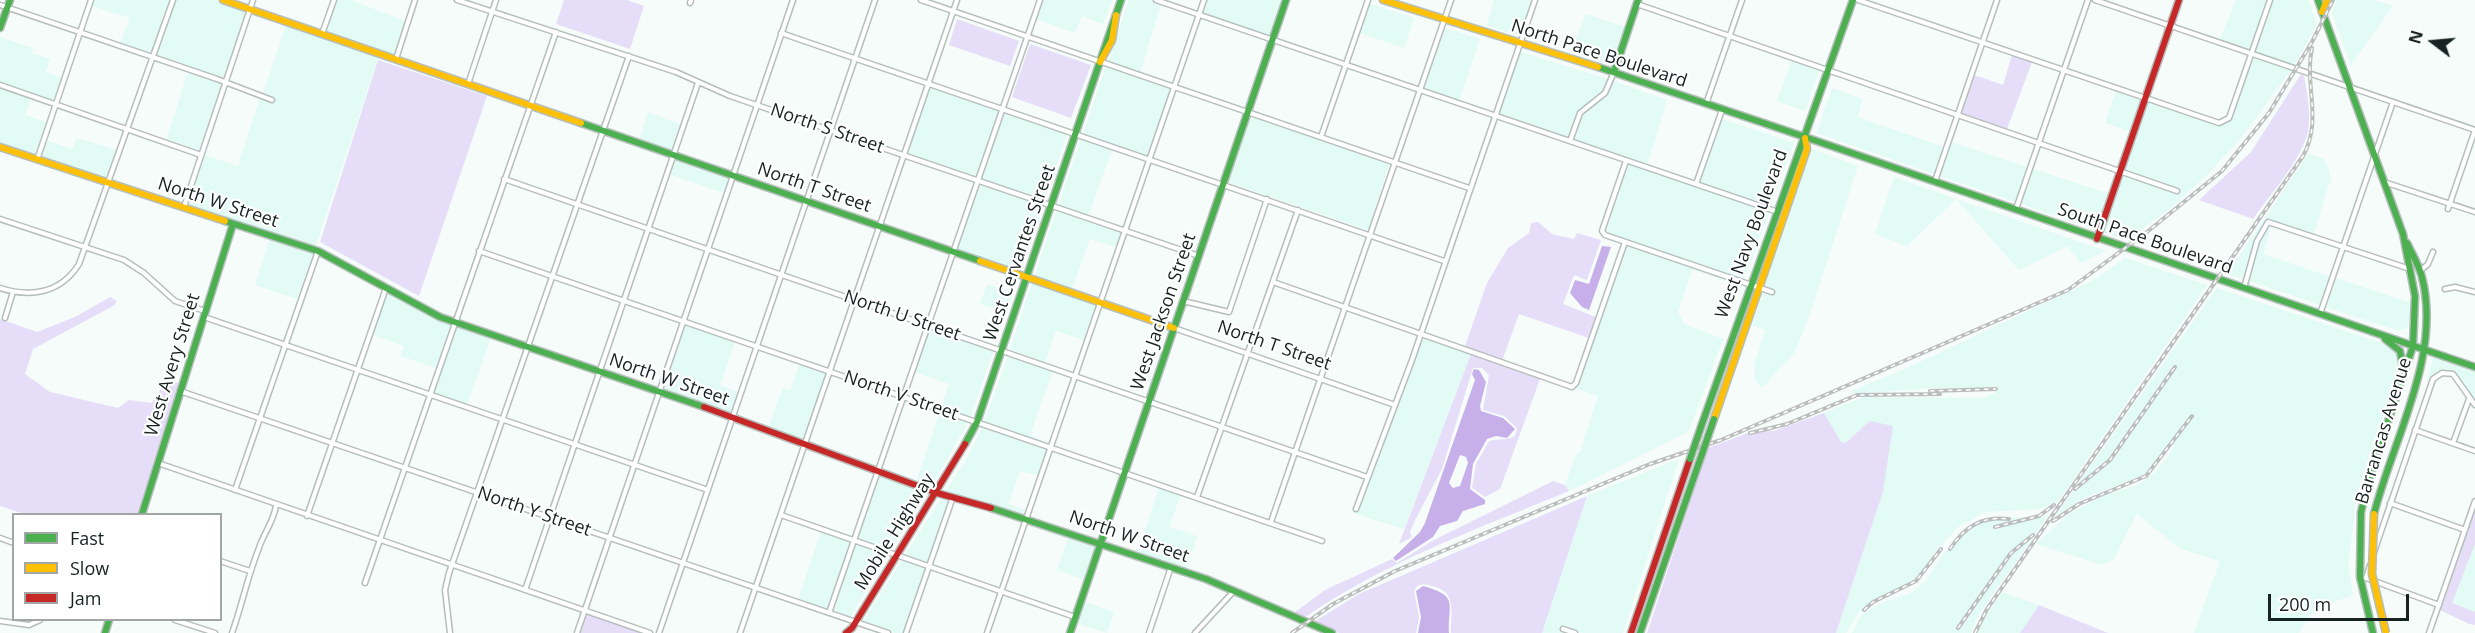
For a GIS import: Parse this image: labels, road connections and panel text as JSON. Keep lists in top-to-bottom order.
{
  "streets": {
    "main road": [
      "North Pace Boulevard",
      "North T Street",
      "North W Street",
      "West Navy Boulevard",
      "South Pace Boulevard",
      "West Cervantes Street",
      "West Jackson Street",
      "West Avery Street",
      "Barrancas Avenue",
      "Mobile Highway"
    ],
    "street": [
      "North S Street",
      "North U Street",
      "North V Street",
      "North Y Street"
    ]
  },
  "crossings": [
    ["North Pace Boulevard", "West Navy Boulevard"],
    ["North Pace Boulevard", "South Pace Boulevard"],
    ["North S Street", "West Cervantes Street"],
    ["North S Street", "West Jackson Street"],
    ["North T Street", "West Cervantes Street"],
    ["North T Street", "West Jackson Street"],
    ["North W Street", "West Jackson Street"],
    ["North W Street", "West Avery Street"],
    ["North W Street", "Mobile Highway"],
    ["West Navy Boulevard", "South Pace Boulevard"],
    ["South Pace Boulevard", "Barrancas Avenue"],
    ["West Cervantes Street", "North U Street"],
    ["West Cervantes Street", "North V Street"],
    ["West Cervantes Street", "Mobile Highway"],
    ["West Jackson Street", "North U Street"],
    ["West Jackson Street", "North V Street"],
    ["West Avery Street", "North Y Street"],
    ["North Y Street", "Mobile Highway"]
  ],
  "legend": ["Fast", "Slow", "Jam"],
  "scale_bar": "200 m",
  "north": "left"
}
